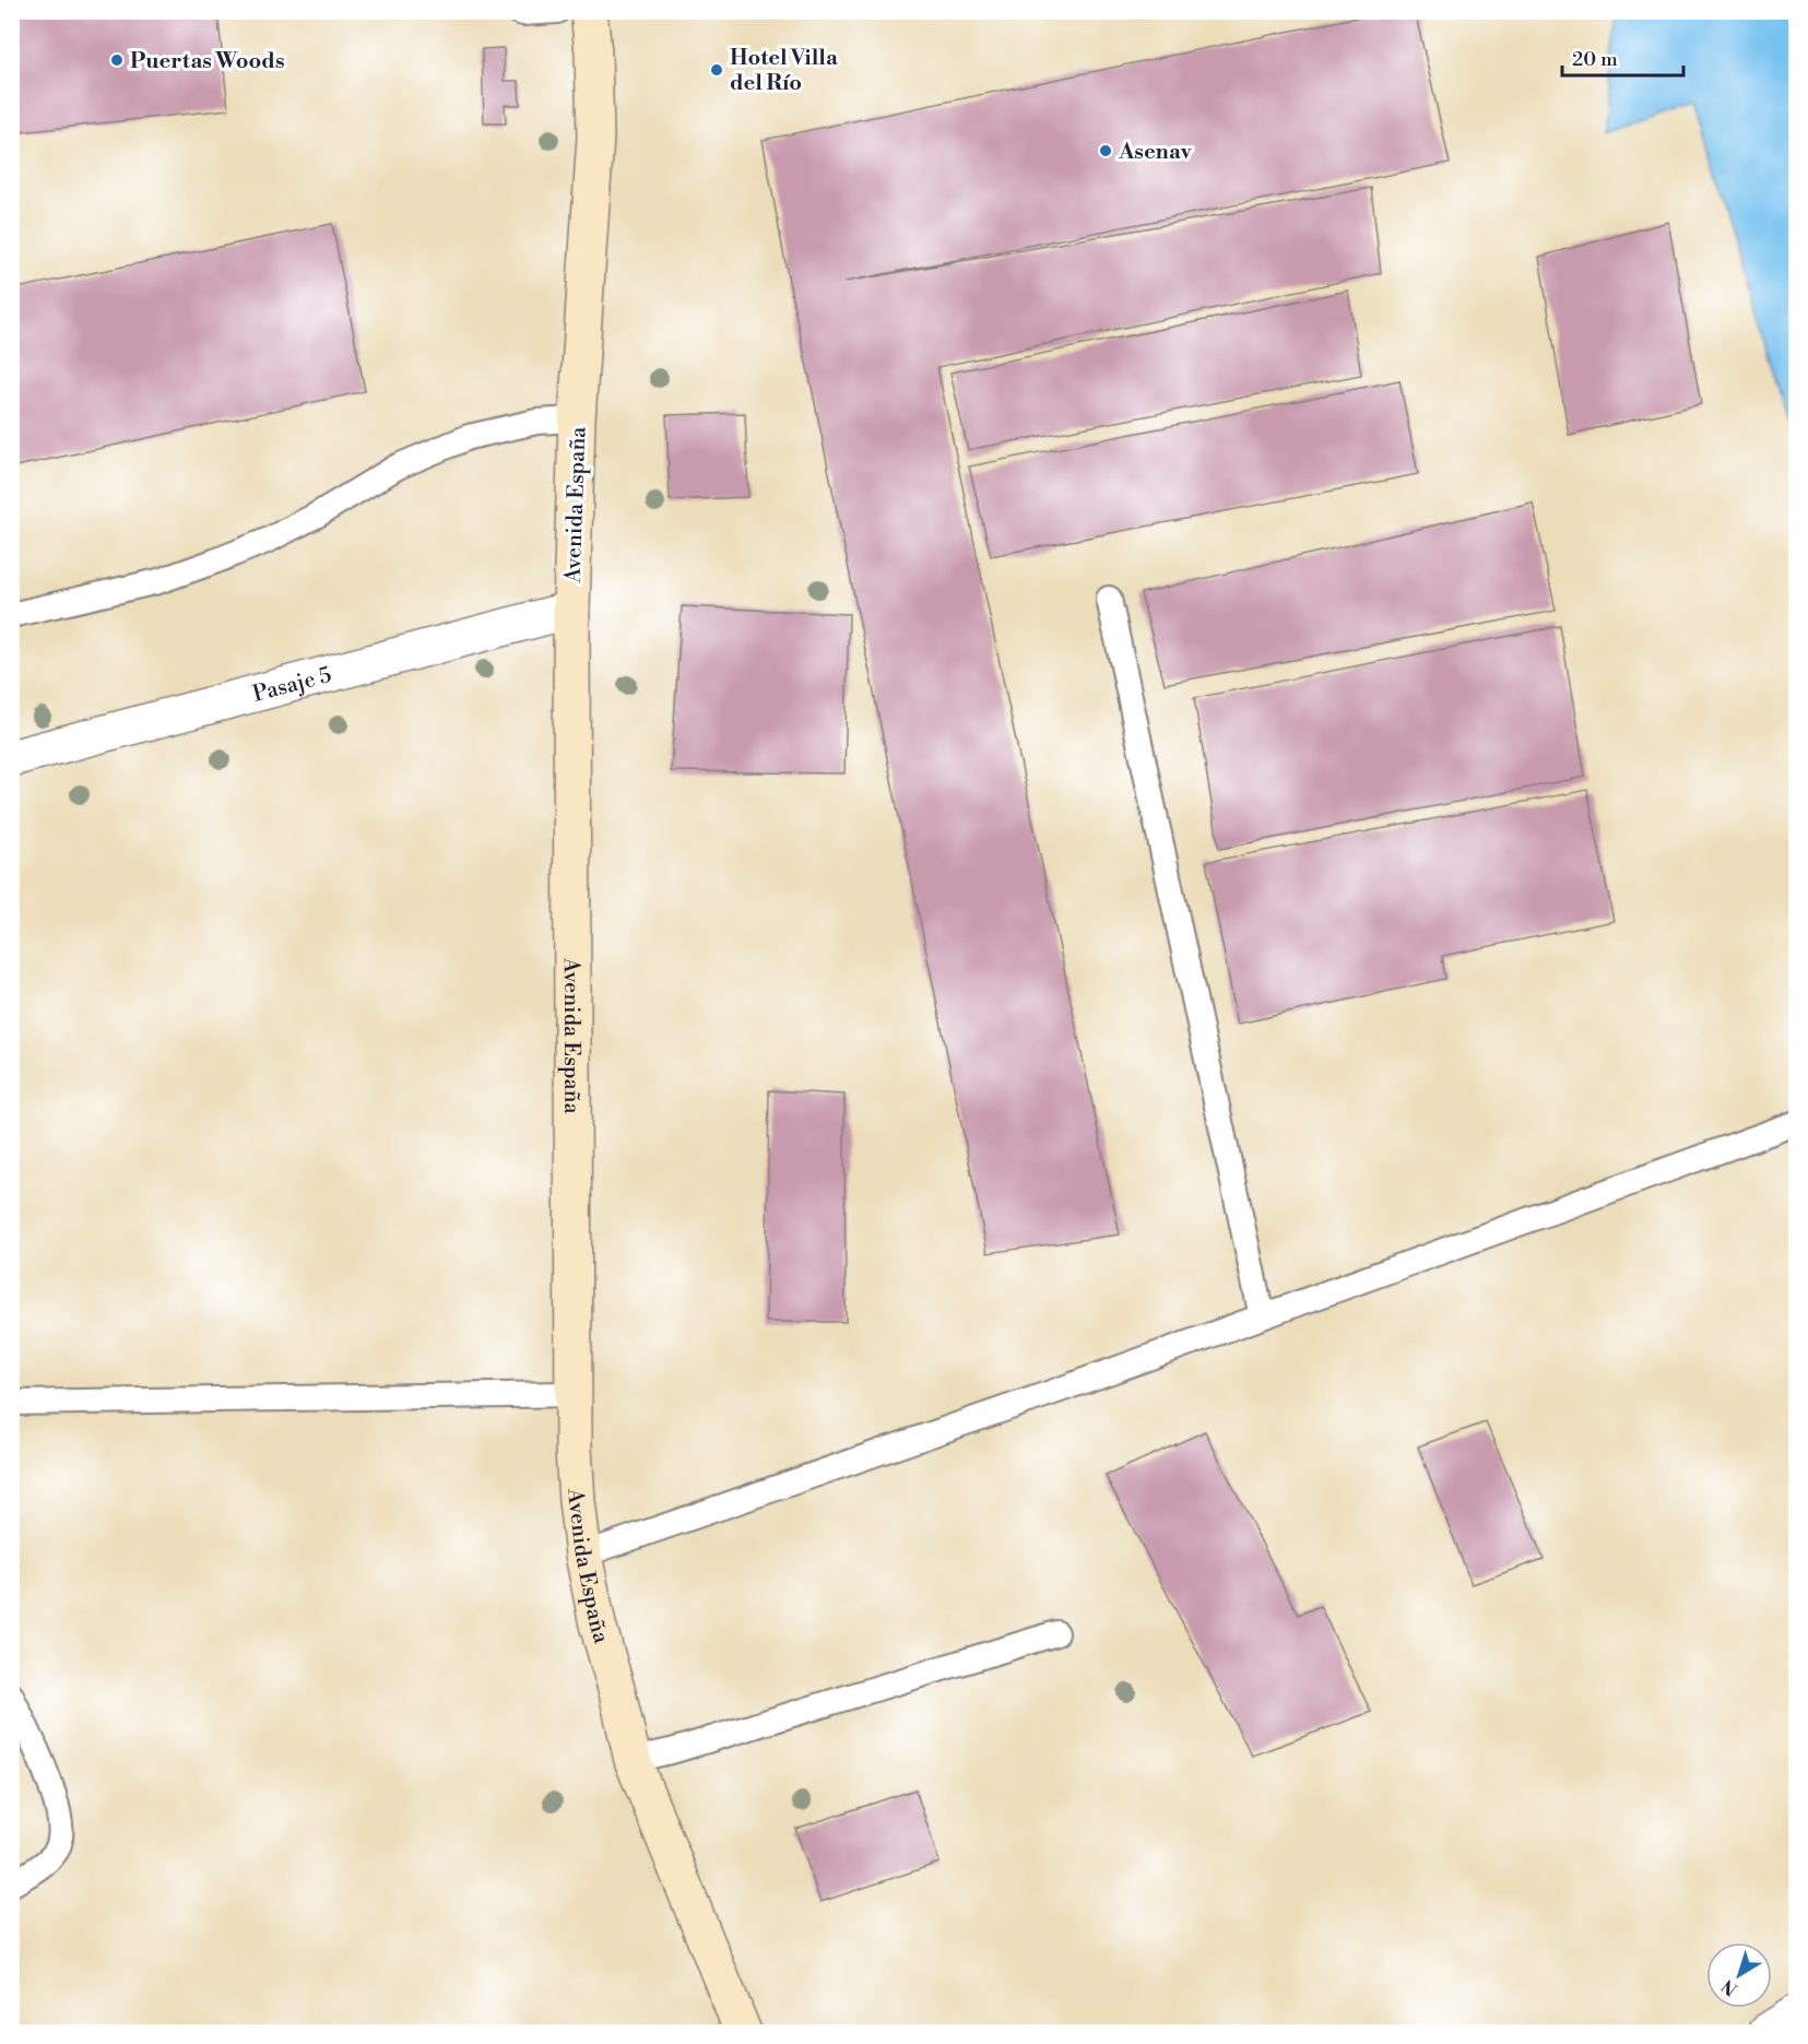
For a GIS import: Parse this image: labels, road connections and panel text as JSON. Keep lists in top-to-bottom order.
{
  "streets": {
    "main road": ["Avenida España"],
    "street": ["Pasaje 5"]
  },
  "crossings": [
    ["Avenida España", "Pasaje 5"]
  ],
  "places": ["Puertas Woods", "Hotel Villa del Río", "Asenav"],
  "scale_bar": "20 m",
  "north": "bottom left"
}
